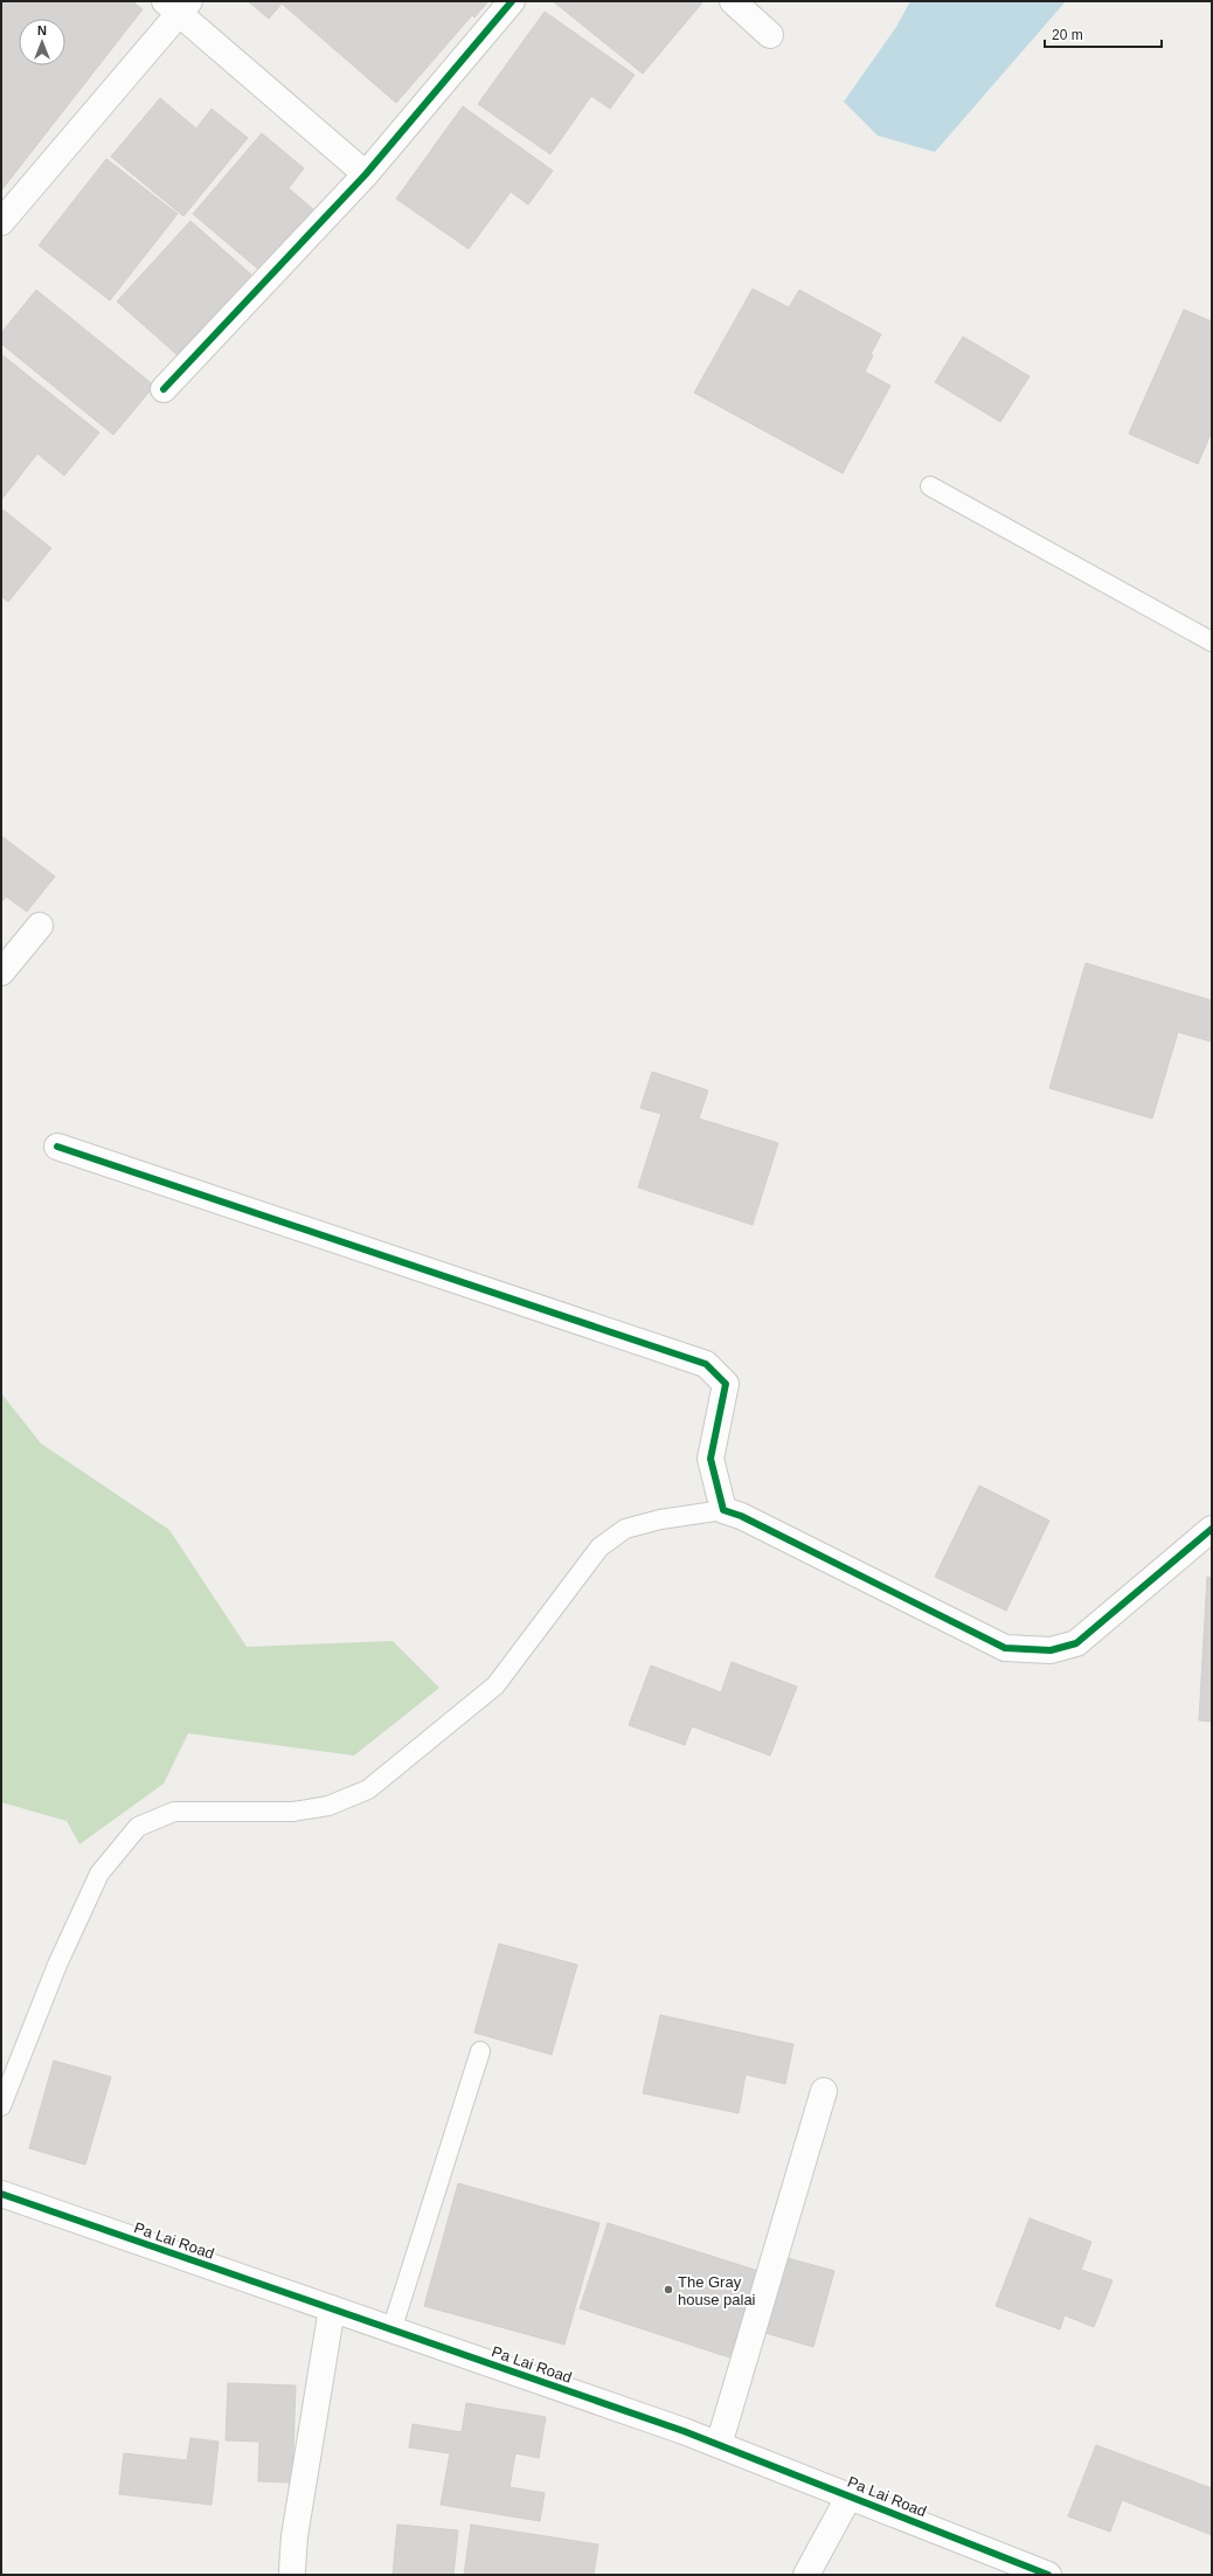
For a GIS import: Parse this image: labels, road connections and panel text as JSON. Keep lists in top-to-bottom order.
{
  "streets": {
    "street": ["Pa Lai Road"]
  },
  "places": ["The Gray house palai"],
  "scale_bar": "20 m",
  "north": "top"
}
